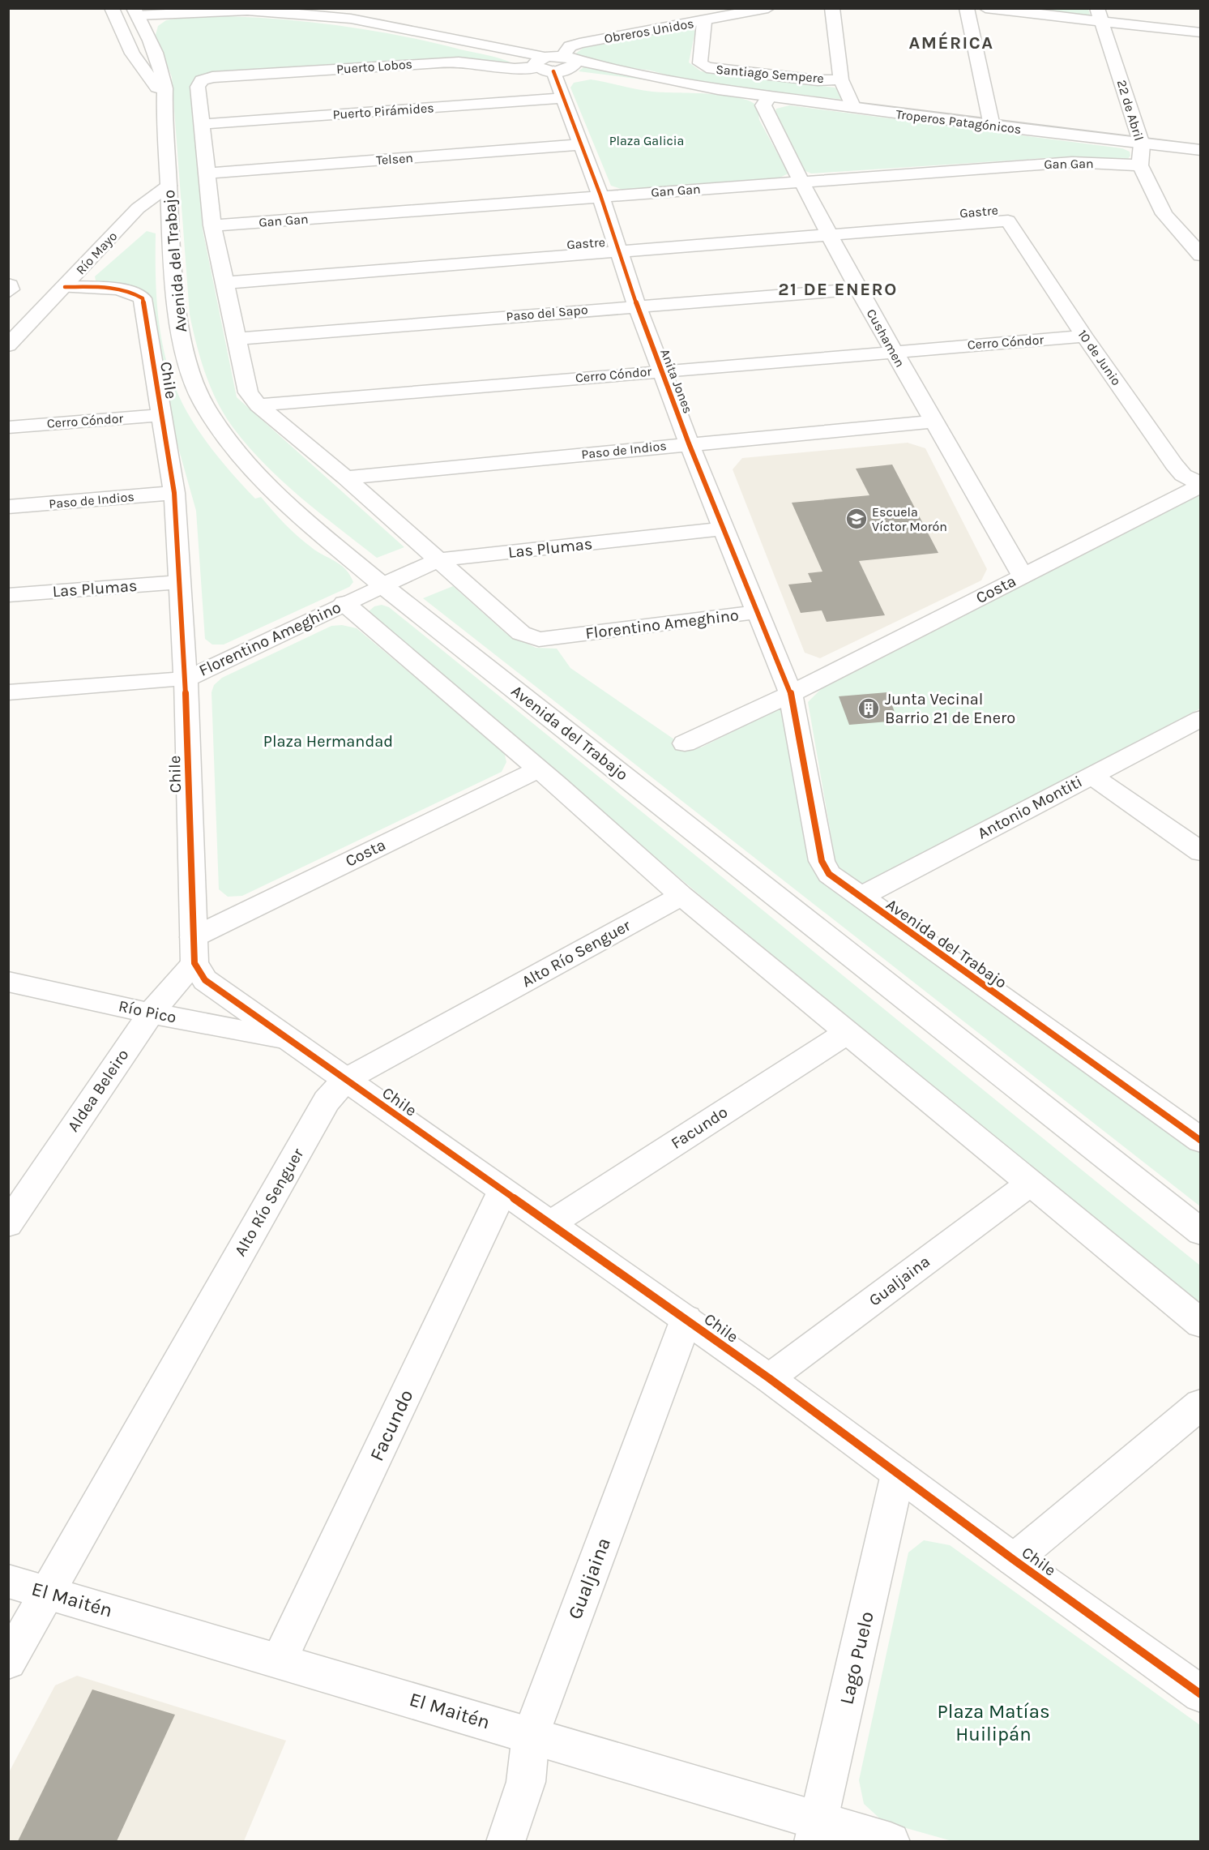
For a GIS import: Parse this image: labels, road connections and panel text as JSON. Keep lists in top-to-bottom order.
{
  "streets": {
    "street": [
      "Obreros Unidos",
      "Puerto Lobos",
      "Santiago Sempere",
      "22 de Abril",
      "Puerto Pirámides",
      "Troperos Patagónicos",
      "Telsen",
      "Gan Gan",
      "Gastre",
      "Río Mayo",
      "Avenida del Trabajo",
      "Paso del Sapo",
      "Cushamen",
      "Cerro Cóndor",
      "10 de Junio",
      "Chile",
      "Anita Jones",
      "Paso de Indios",
      "Las Plumas",
      "Costa",
      "Florentino Ameghino",
      "Antonio Montiti",
      "Alto Río Senguer",
      "Río Pico",
      "Aldea Beleiro",
      "Facundo",
      "Gualjaina",
      "El Maitén",
      "Lago Puelo"
    ]
  },
  "crossings": [
    ["Obreros Unidos", "Santiago Sempere"],
    ["Obreros Unidos", "Troperos Patagónicos"],
    ["Puerto Lobos", "Puerto Pirámides"],
    ["Puerto Lobos", "Troperos Patagónicos"],
    ["22 de Abril", "Troperos Patagónicos"],
    ["22 de Abril", "Gan Gan"],
    ["Puerto Pirámides", "Anita Jones"],
    ["Troperos Patagónicos", "Avenida del Trabajo"],
    ["Troperos Patagónicos", "Cushamen"],
    ["Troperos Patagónicos", "Anita Jones"],
    ["Telsen", "Anita Jones"],
    ["Gan Gan", "Cushamen"],
    ["Gan Gan", "Anita Jones"],
    ["Gastre", "Cushamen"],
    ["Gastre", "10 de Junio"],
    ["Gastre", "Anita Jones"],
    ["Río Mayo", "Avenida del Trabajo"],
    ["Río Mayo", "Chile"],
    ["Avenida del Trabajo", "Anita Jones"],
    ["Avenida del Trabajo", "Las Plumas"],
    ["Avenida del Trabajo", "Costa"],
    ["Avenida del Trabajo", "Florentino Ameghino"],
    ["Avenida del Trabajo", "Antonio Montiti"],
    ["Paso del Sapo", "Cushamen"],
    ["Paso del Sapo", "Anita Jones"],
    ["Cushamen", "Cerro Cóndor"],
    ["Cushamen", "Paso de Indios"],
    ["Cushamen", "Costa"],
    ["Cerro Cóndor", "10 de Junio"],
    ["Cerro Cóndor", "Chile"],
    ["Cerro Cóndor", "Anita Jones"],
    ["10 de Junio", "Costa"],
    ["Chile", "Paso de Indios"],
    ["Chile", "Las Plumas"],
    ["Chile", "Costa"],
    ["Chile", "Florentino Ameghino"],
    ["Chile", "Alto Río Senguer"],
    ["Chile", "Río Pico"],
    ["Chile", "Aldea Beleiro"],
    ["Chile", "Facundo"],
    ["Chile", "Gualjaina"],
    ["Chile", "Lago Puelo"],
    ["Anita Jones", "Paso de Indios"],
    ["Anita Jones", "Las Plumas"],
    ["Anita Jones", "Costa"],
    ["Anita Jones", "Florentino Ameghino"],
    ["Las Plumas", "Florentino Ameghino"],
    ["Costa", "Aldea Beleiro"],
    ["Alto Río Senguer", "El Maitén"],
    ["Río Pico", "Aldea Beleiro"],
    ["Facundo", "El Maitén"],
    ["Gualjaina", "El Maitén"],
    ["El Maitén", "Lago Puelo"]
  ],
  "districts": ["AMÉRICA", "21 DE ENERO"],
  "parks": ["Plaza Galicia", "Plaza Hermandad", "Plaza Matías Huilipán"],
  "places": {
    "school or university": ["Escuela Víctor Morón"],
    "building": ["Junta Vecinal Barrio 21 de Enero"]
  }
}
